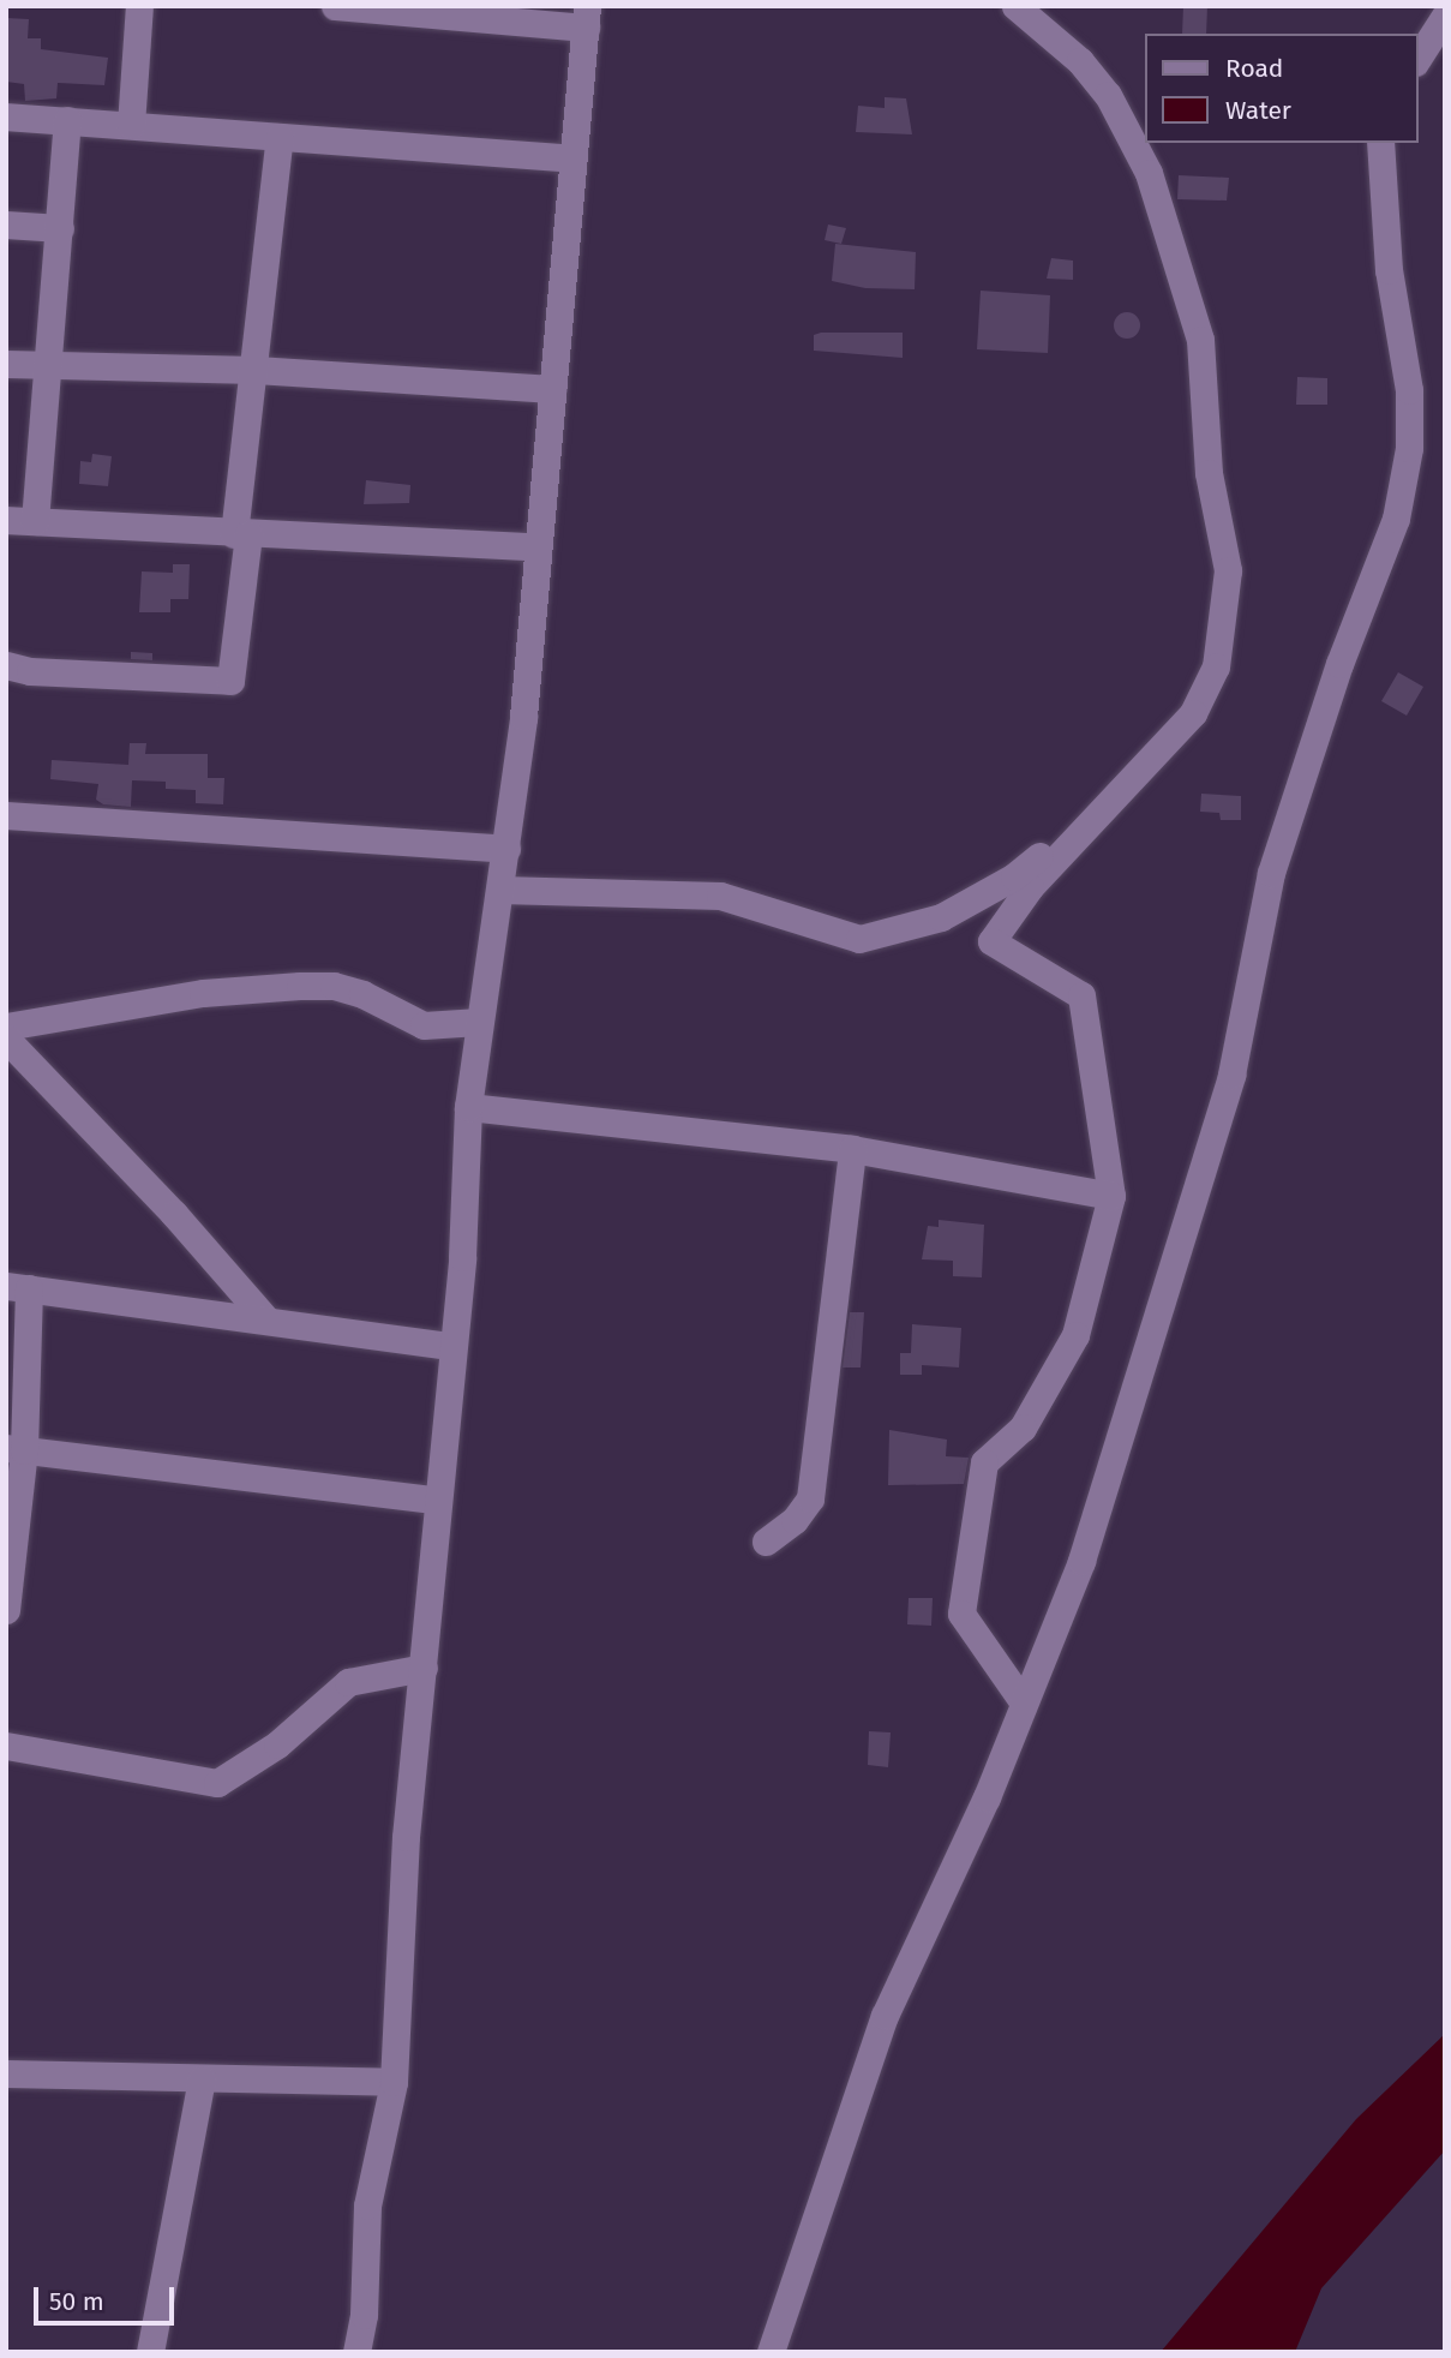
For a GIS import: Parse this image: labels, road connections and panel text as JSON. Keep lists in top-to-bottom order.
{
  "legend": ["Road", "Water"],
  "scale_bar": "50 m"
}
